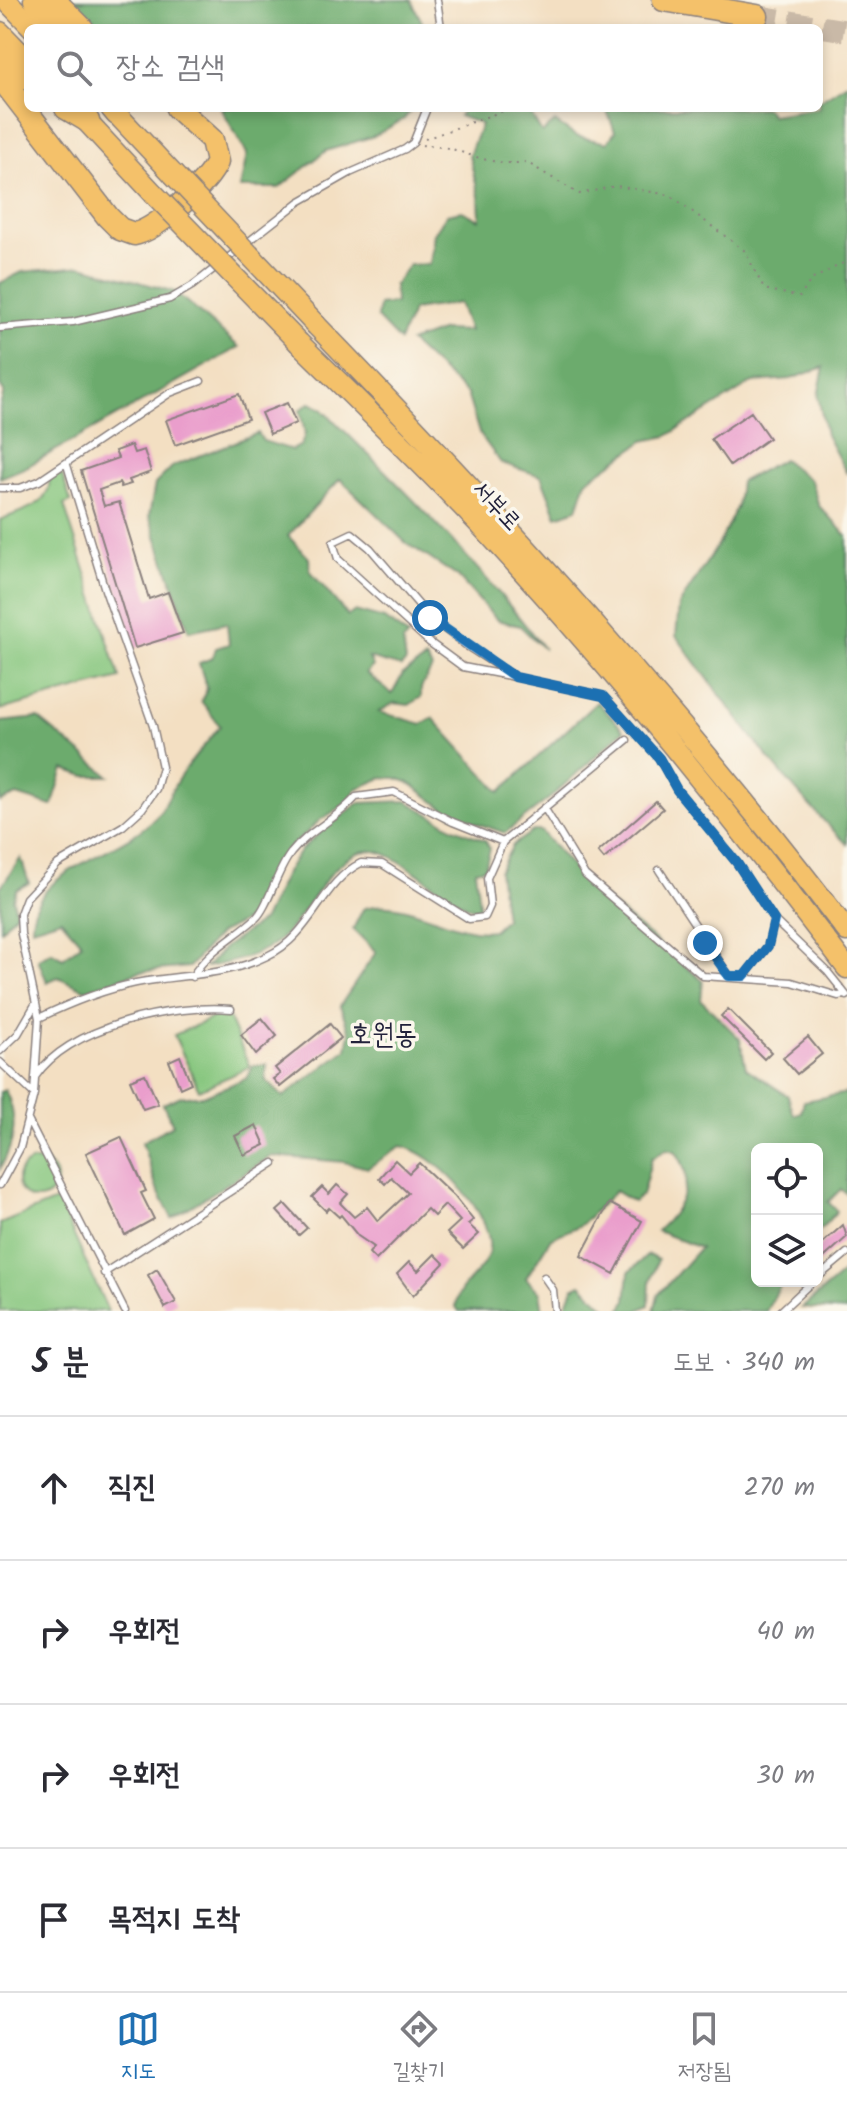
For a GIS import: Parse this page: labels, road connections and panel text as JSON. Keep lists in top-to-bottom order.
{
  "streets": {
    "highway": ["서부로"]
  },
  "districts": ["호원동"],
  "page": {
    "search": "장소 검색",
    "heading": ["5 분", "도보 · 340 m"],
    "list": [
      ["직진", "270 m"],
      ["우회전", "40 m"],
      ["우회전", "30 m"],
      "목적지 도착"
    ],
    "nav": ["지도", "길찾기", "저장됨"]
  }
}
